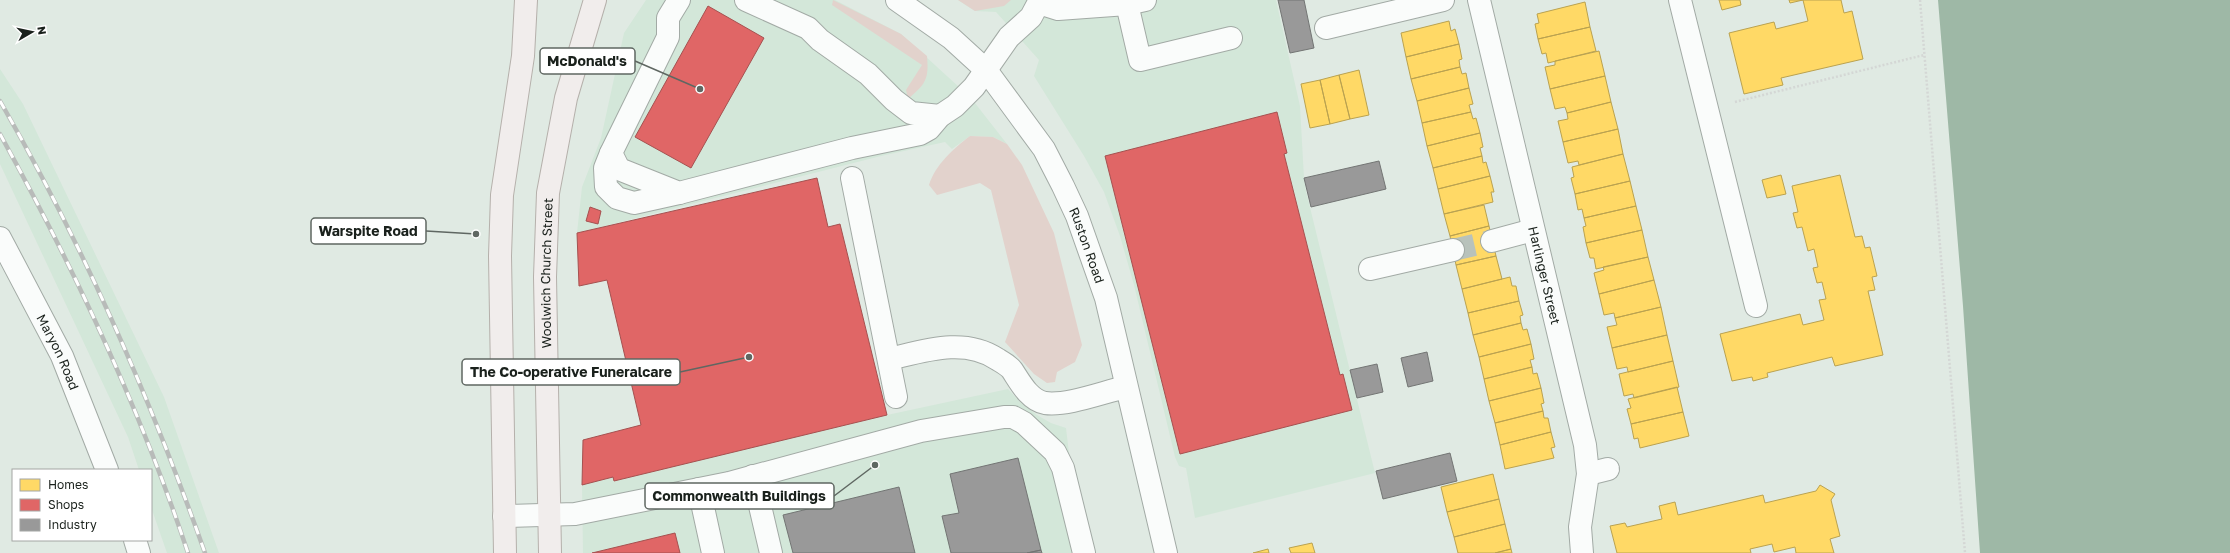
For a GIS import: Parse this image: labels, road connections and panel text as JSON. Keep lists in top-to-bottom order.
{
  "streets": {
    "main road": ["Woolwich Church Street"],
    "street": ["Ruston Road", "Harlinger Street", "Maryon Road"]
  },
  "places": [
    "McDonald's",
    "Warspite Road",
    "The Co-operative Funeralcare",
    "Commonwealth Buildings"
  ],
  "legend": ["Homes", "Shops", "Industry"],
  "north": "right"
}
